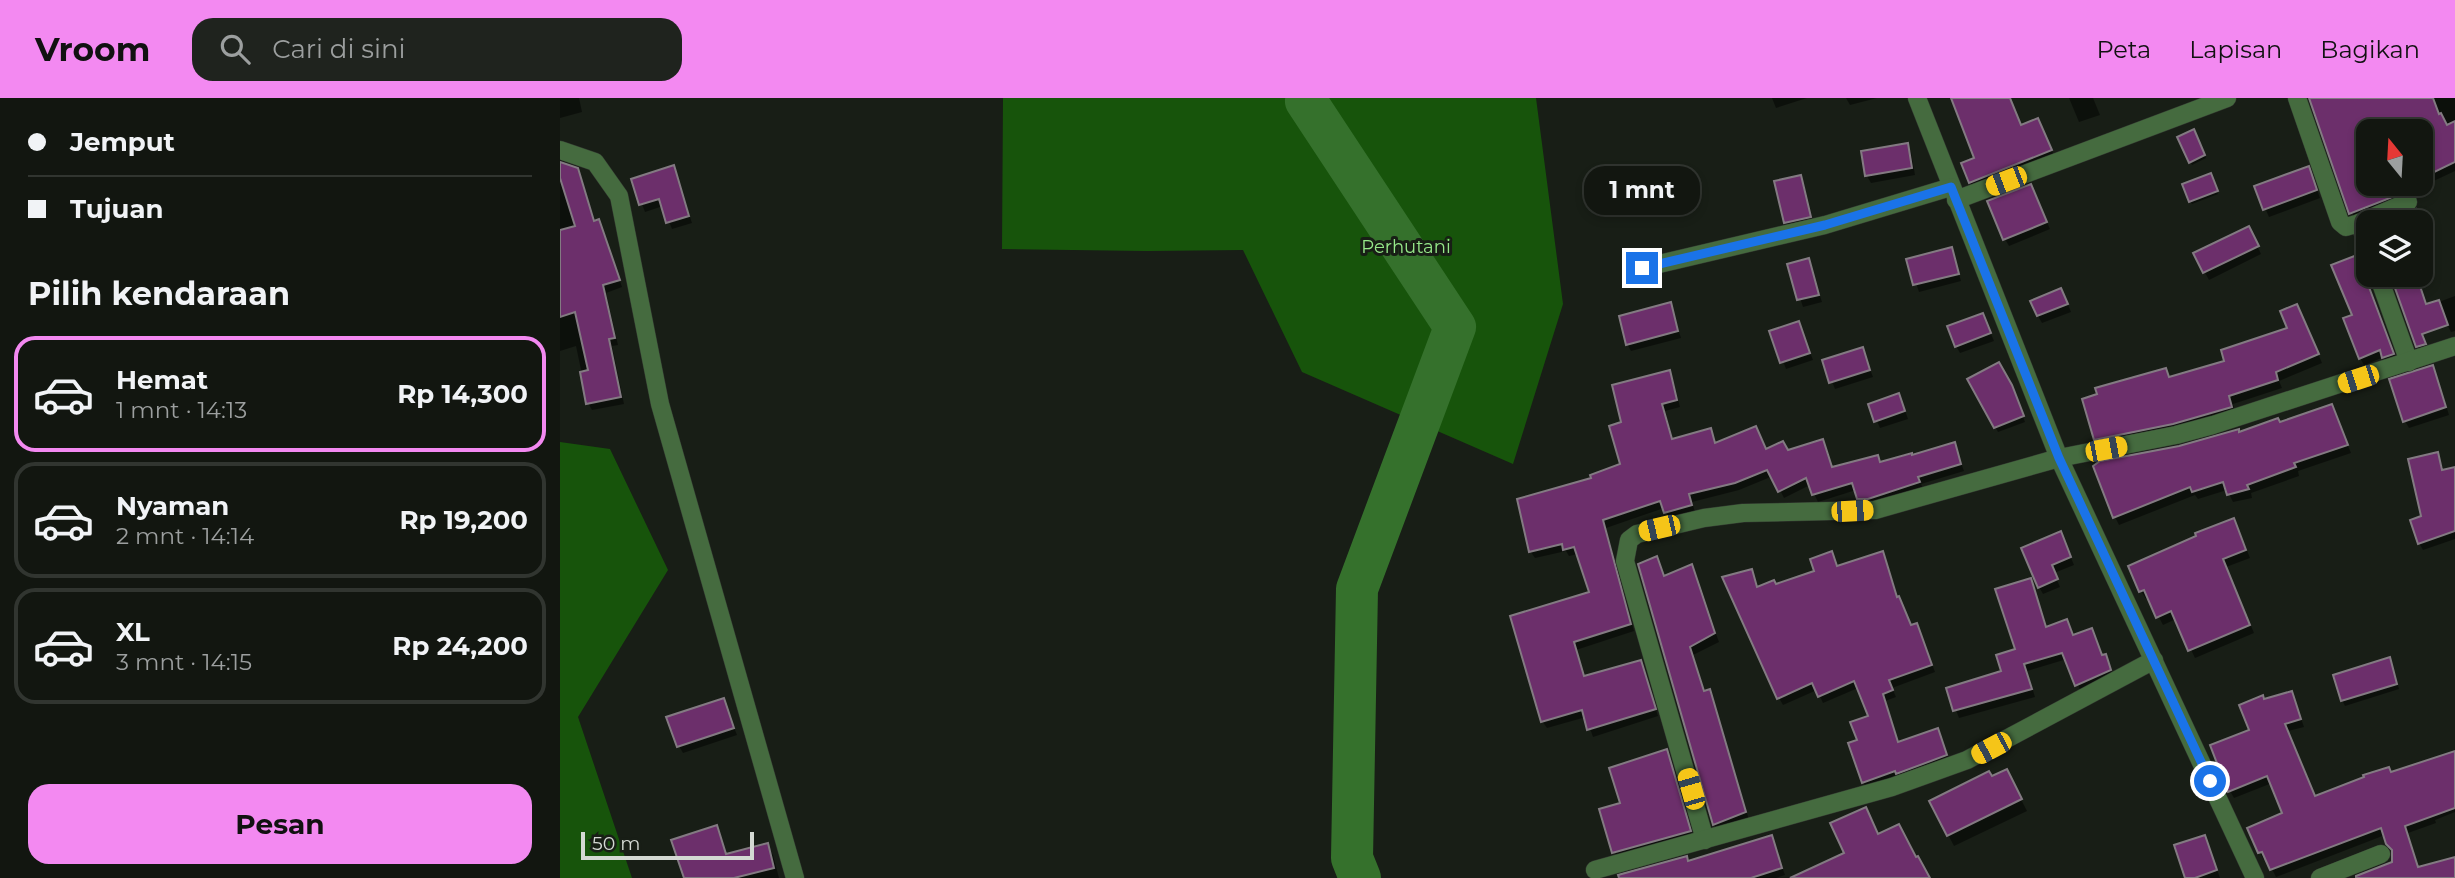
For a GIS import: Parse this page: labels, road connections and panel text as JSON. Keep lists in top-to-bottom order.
{
  "parks": ["Perhutani"],
  "scale_bar": "50 m",
  "north": "top",
  "page": {
    "header": "Vroom",
    "search": "Cari di sini",
    "nav": ["Peta", "Lapisan", "Bagikan"],
    "banner": ["Jemput", "Tujuan"],
    "bubble": "1 mnt",
    "heading": "Pilih kendaraan",
    "list": [
      {
        "name": "Hemat",
        "note": "1 mnt · 14:13",
        "value": "Rp 14,300"
      },
      {
        "name": "Nyaman",
        "note": "2 mnt · 14:14",
        "value": "Rp 19,200"
      },
      {
        "name": "XL",
        "note": "3 mnt · 14:15",
        "value": "Rp 24,200"
      }
    ],
    "buttons": "Pesan",
    "scale": "50 m"
  }
}
